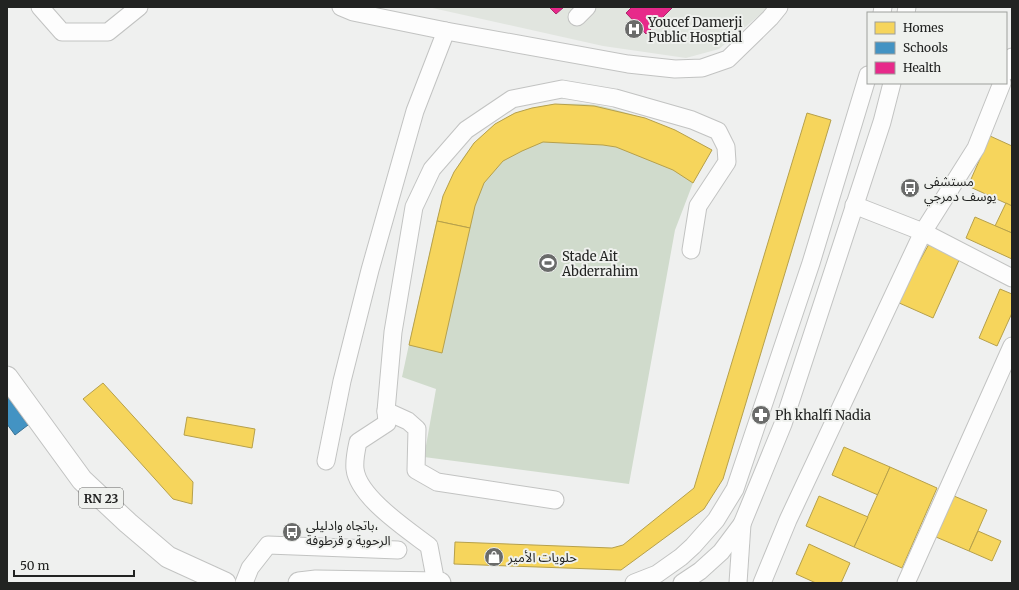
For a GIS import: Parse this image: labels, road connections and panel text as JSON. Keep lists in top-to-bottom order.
{
  "streets": {
    "main road": ["RN 23"]
  },
  "places": {
    "hospital": ["Youcef Damerji Public Hosptial"],
    "bus stop": ["مستشفى يوسف دمرجي", "باتجاه وادليلي، الرحوية و قرطوفة"],
    "sports": ["Stade Ait Abderrahim"],
    "pharmacy": ["Ph khalfi Nadia"],
    "shop": ["حلويات الأمير"]
  },
  "legend": ["Homes", "Schools", "Health"],
  "scale_bar": "50 m"
}
